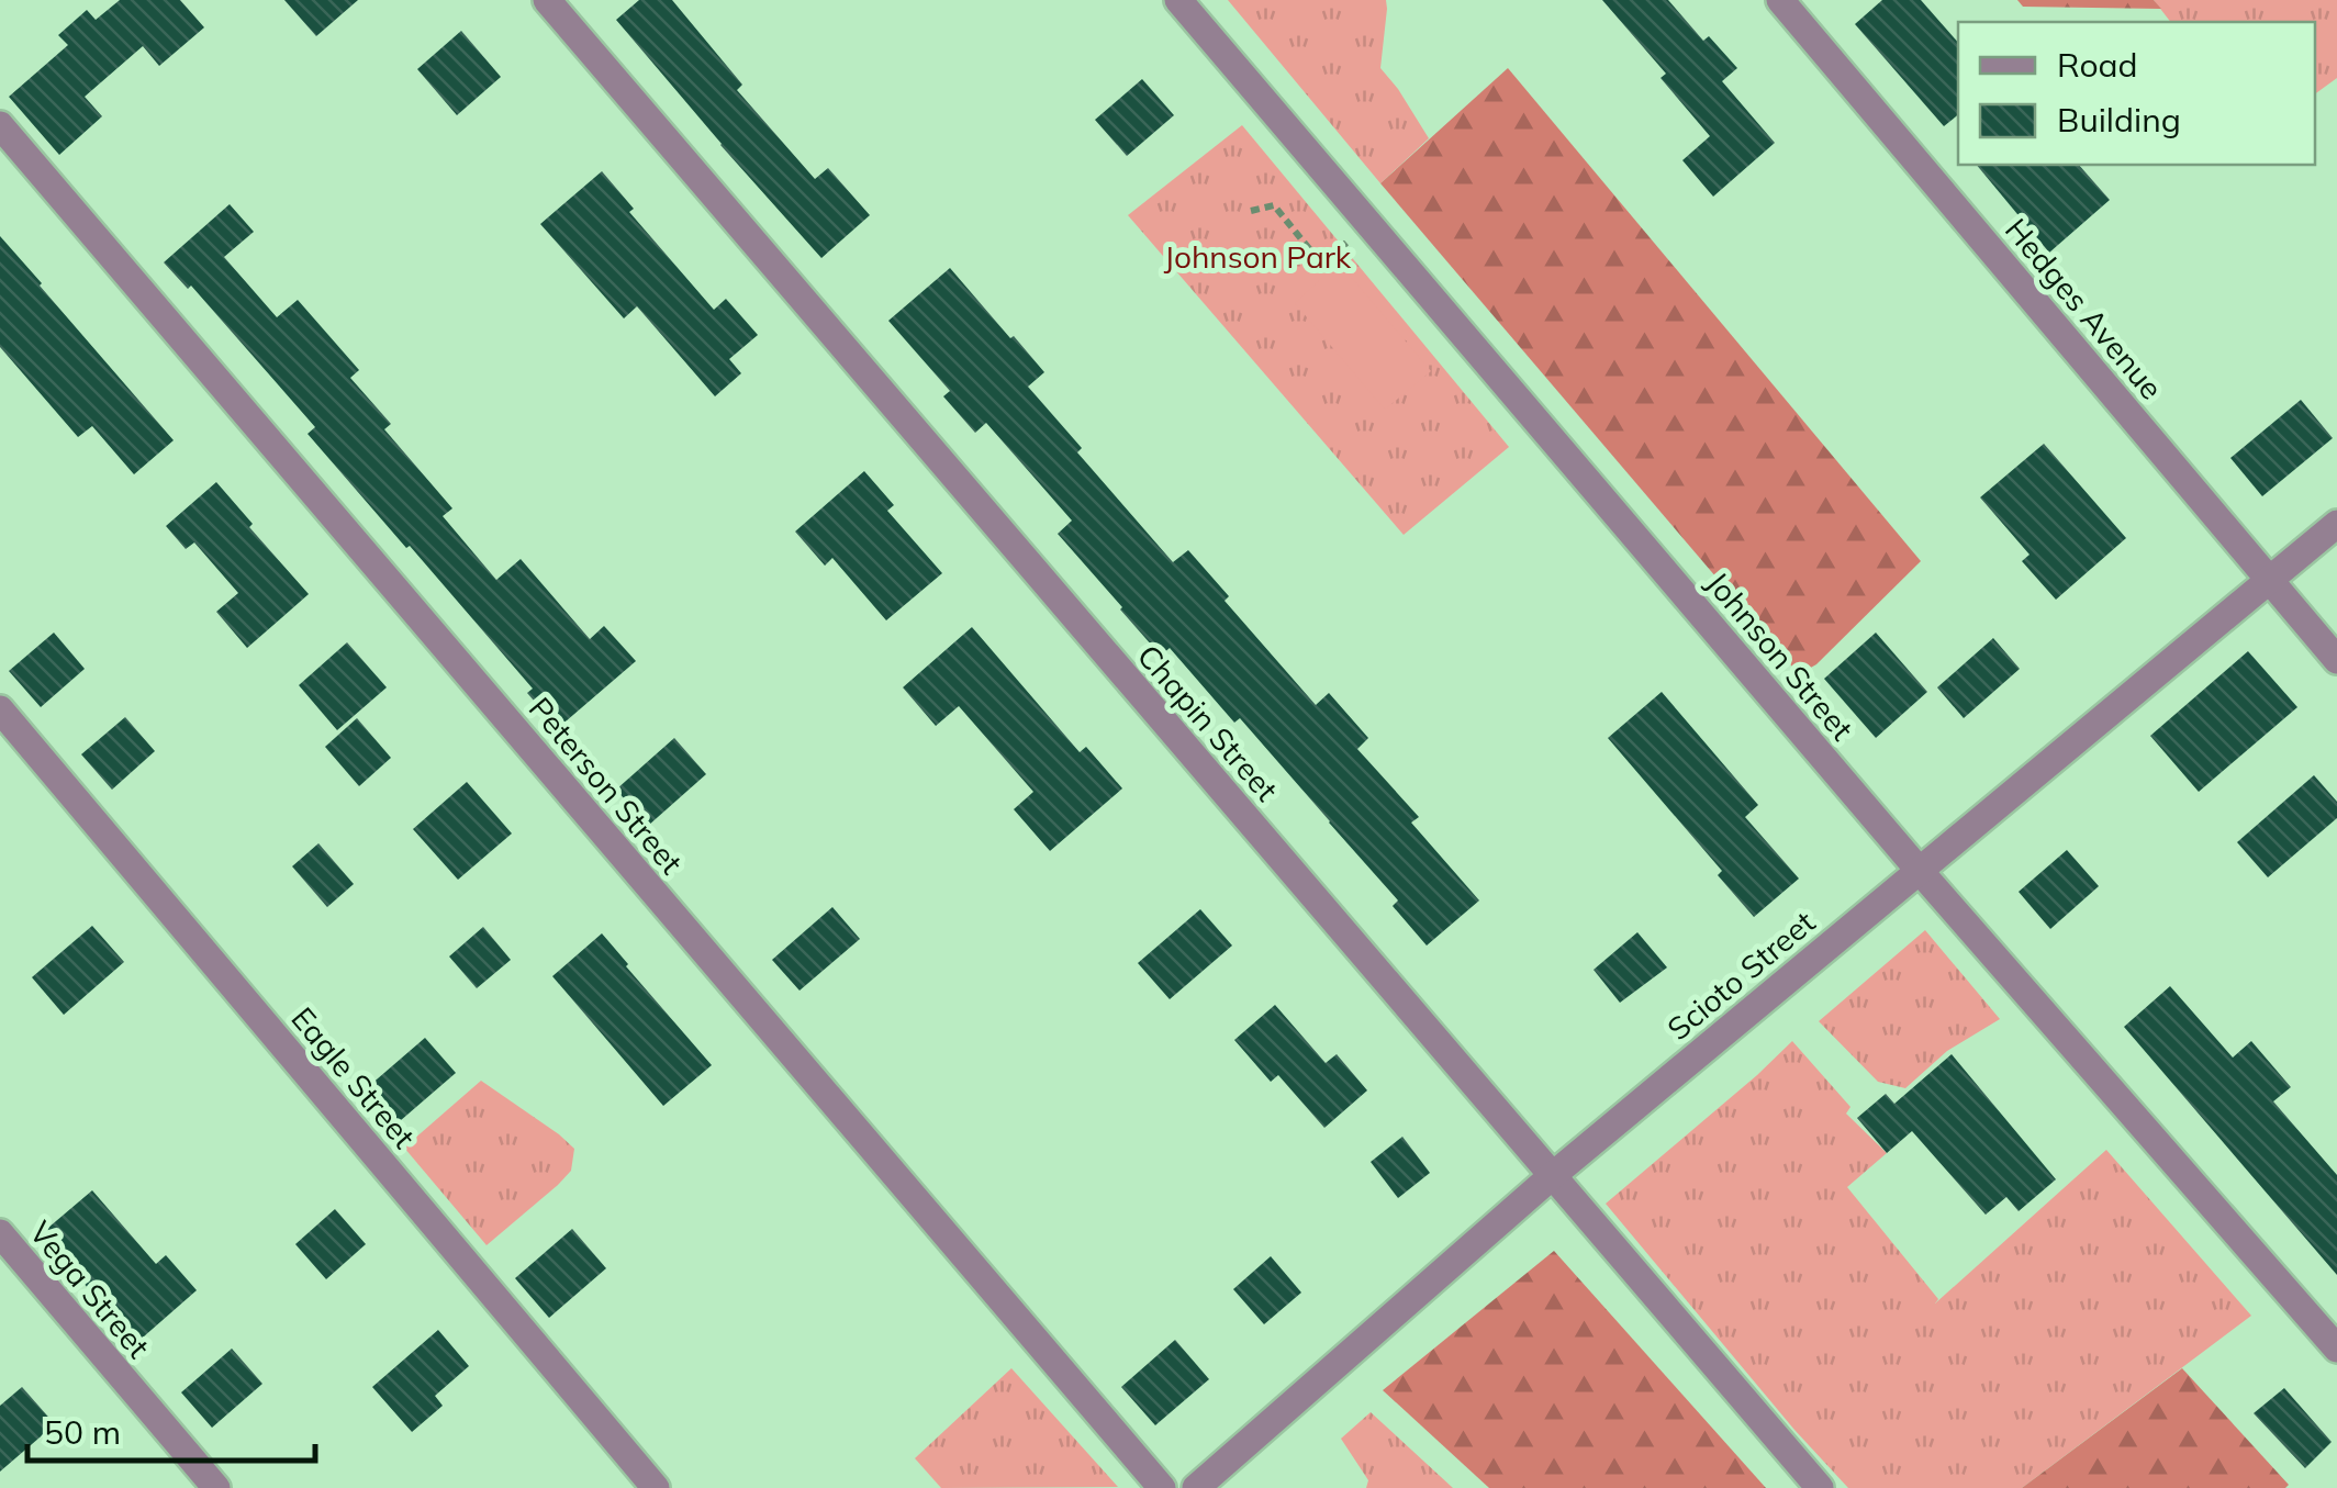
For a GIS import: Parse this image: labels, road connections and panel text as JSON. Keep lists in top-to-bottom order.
{
  "streets": {
    "street": [
      "Hedges Avenue",
      "Johnson Street",
      "Chapin Street",
      "Peterson Street",
      "Scioto Street",
      "Eagle Street",
      "Vega Street"
    ]
  },
  "crossings": [
    ["Hedges Avenue", "Scioto Street"],
    ["Johnson Street", "Scioto Street"],
    ["Chapin Street", "Scioto Street"]
  ],
  "parks": ["Johnson Park"],
  "legend": ["Road", "Building"],
  "scale_bar": "50 m"
}
